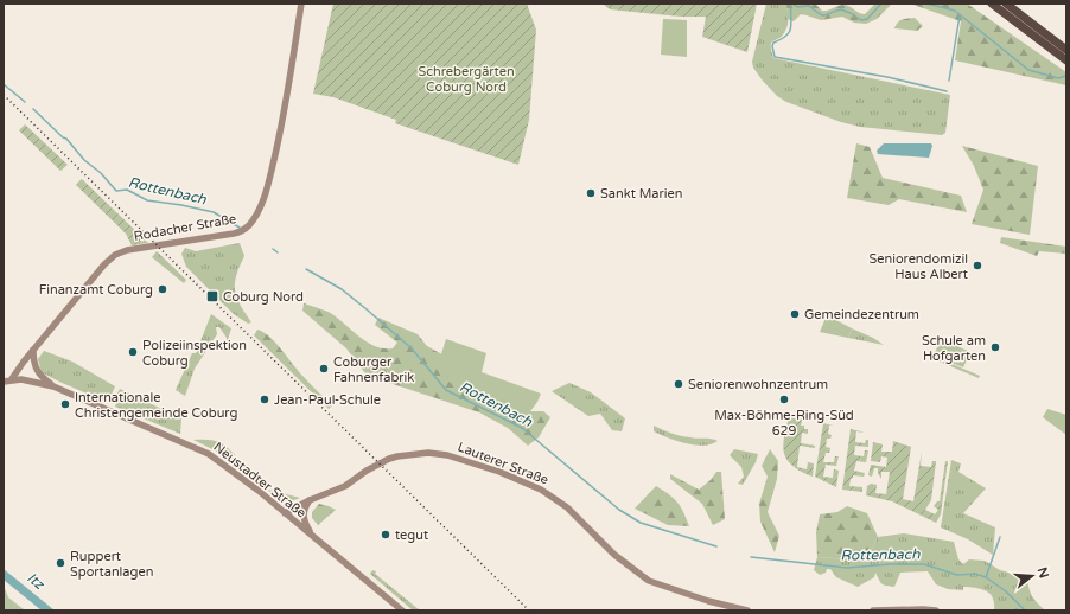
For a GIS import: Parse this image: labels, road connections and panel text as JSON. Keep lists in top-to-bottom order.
{
  "streets": {
    "street": ["Rodacher Straße", "Lauterer Straße", "Neustadter Straße"]
  },
  "crossings": [
    ["Rodacher Straße", "Neustadter Straße"],
    ["Lauterer Straße", "Neustadter Straße"]
  ],
  "water": ["Rottenbach", "Itz"],
  "parks": ["Schrebergärten Coburg Nord"],
  "places": {
    "other": [
      "Sankt Marien",
      "Seniorendomizil Haus Albert",
      "Finanzamt Coburg",
      "Gemeindezentrum",
      "Schule am Hofgarten",
      "Polizeiinspektion Coburg",
      "Coburger Fahnenfabrik",
      "Seniorenwohnzentrum",
      "Jean-Paul-Schule",
      "Max-Böhme-Ring-Süd 629",
      "Internationale Christengemeinde Coburg",
      "tegut",
      "Ruppert Sportanlagen"
    ],
    "transit": ["Coburg Nord"]
  },
  "north": "right"
}
